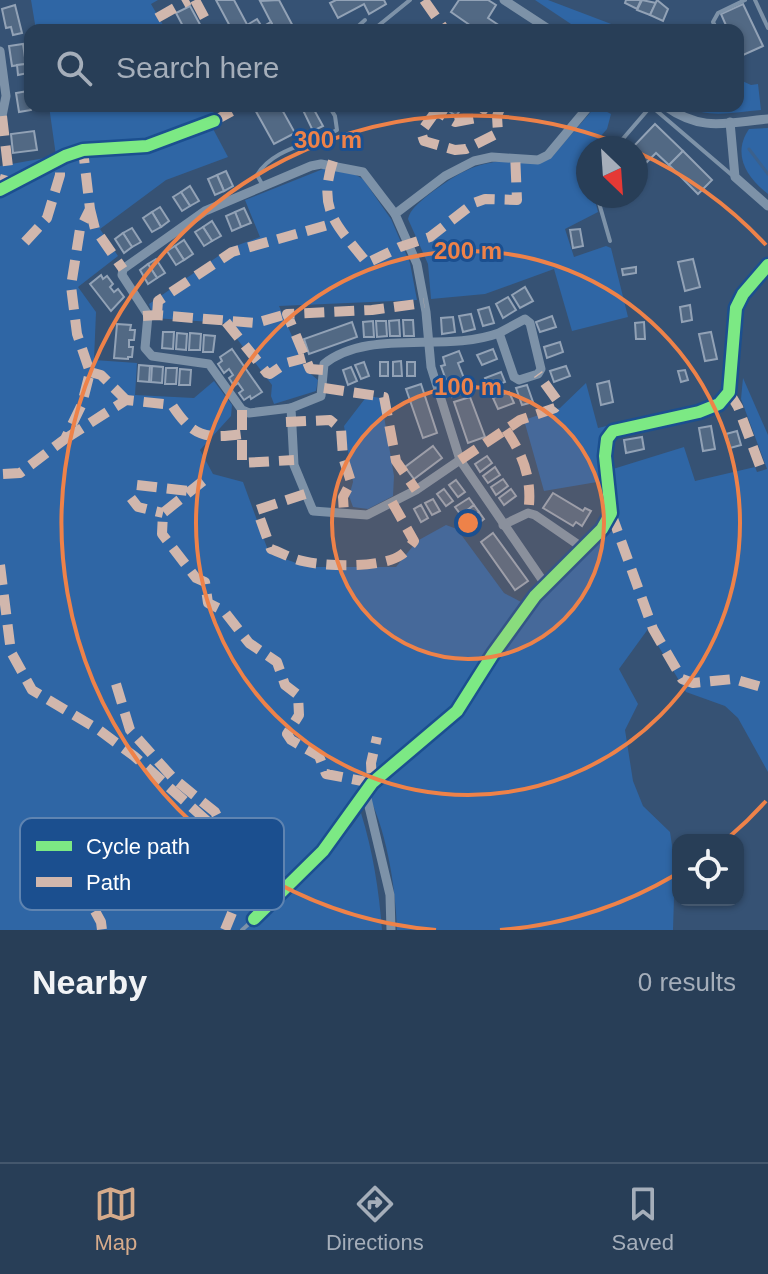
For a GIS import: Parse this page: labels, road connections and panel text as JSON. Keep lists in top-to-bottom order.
{
  "legend": ["Cycle path", "Path"],
  "north": "bottom right",
  "page": {
    "search": "Search here",
    "heading": ["Nearby", "0 results"],
    "nav": ["Map", "Directions", "Saved"]
  },
  "rings": ["300 m", "200 m", "100 m"]
}
